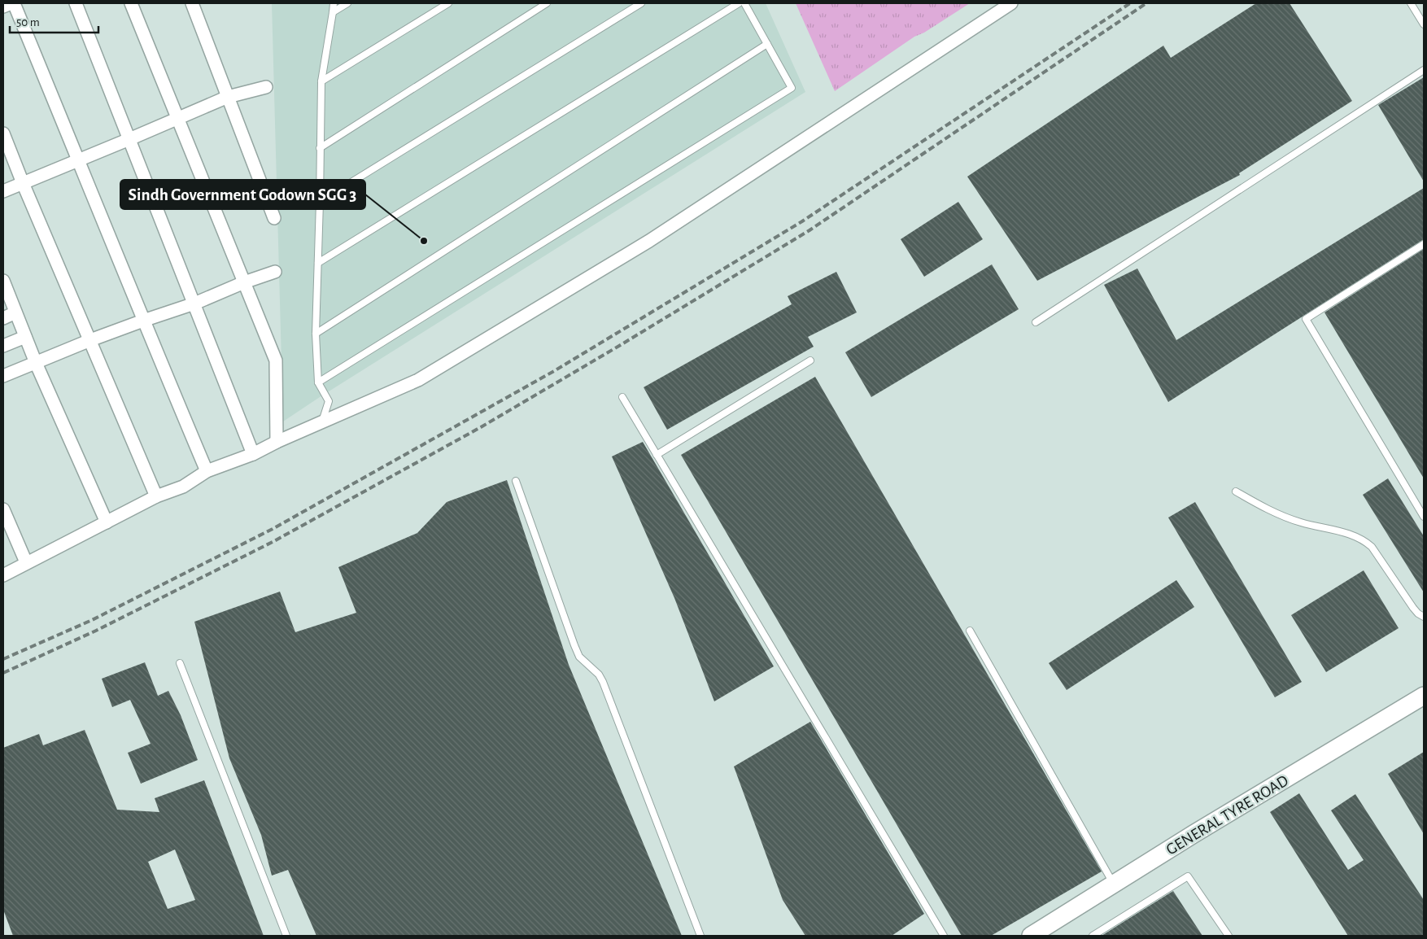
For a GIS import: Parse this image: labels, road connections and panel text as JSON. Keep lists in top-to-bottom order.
{
  "streets": {
    "street": ["GENERAL TYRE ROAD"]
  },
  "places": ["Sindh Government Godown SGG 3"],
  "scale_bar": "50 m"
}
